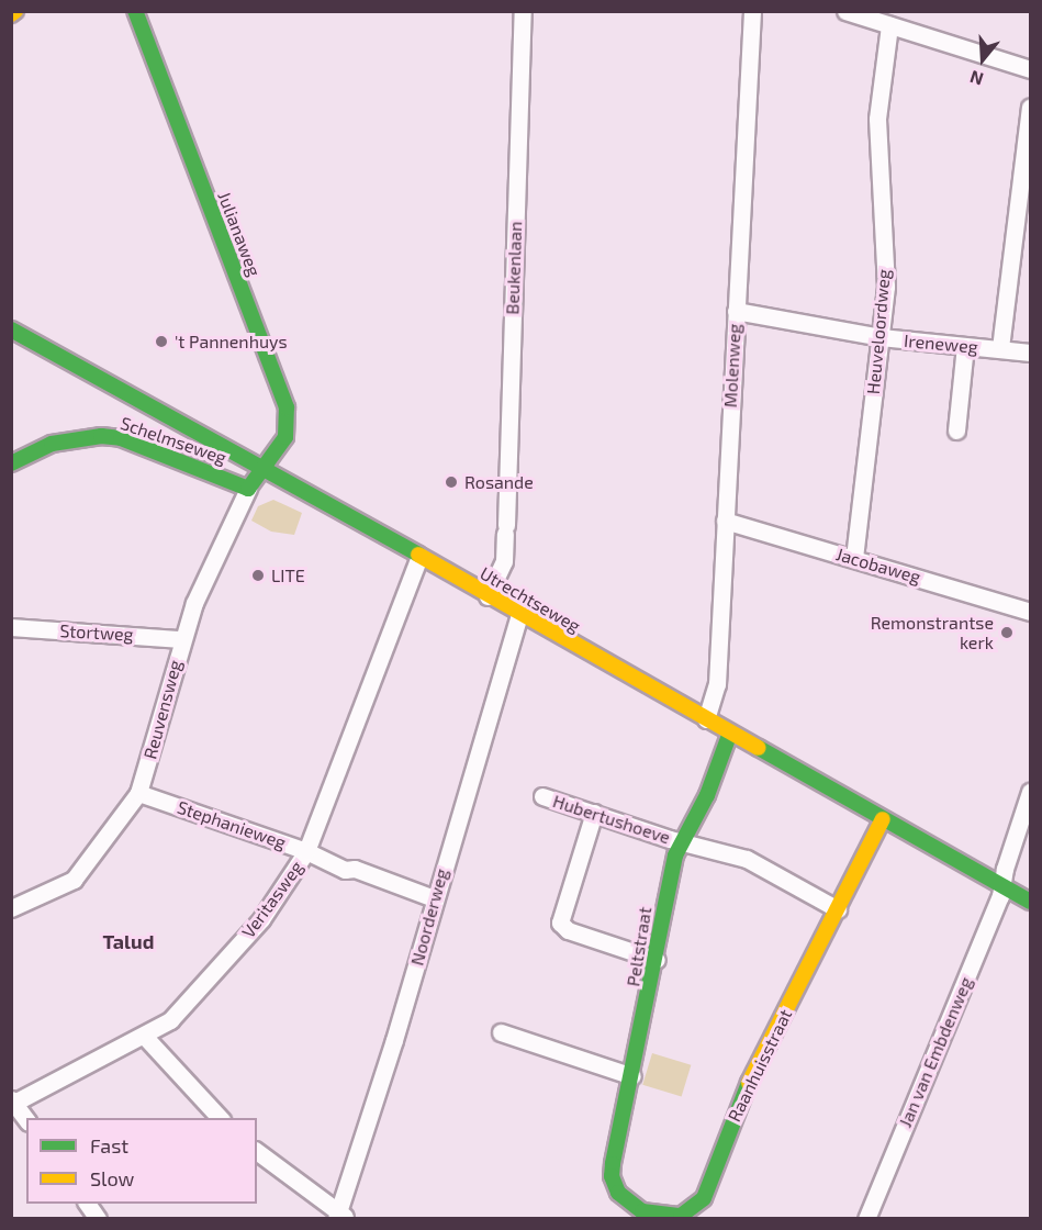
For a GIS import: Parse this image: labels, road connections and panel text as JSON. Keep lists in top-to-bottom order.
{
  "streets": {
    "street": [
      "Julianaweg",
      "Beukenlaan",
      "Heuveloordweg",
      "Ireneweg",
      "Molenweg",
      "Schelmseweg",
      "Jacobaweg",
      "Utrechtseweg",
      "Stortweg",
      "Reuvensweg",
      "Hubertushoeve",
      "Stephanieweg",
      "Veritasweg",
      "Noorderweg",
      "Peltstraat",
      "Jan van Embdenweg",
      "Raanhuisstraat"
    ]
  },
  "crossings": [
    ["Julianaweg", "Utrechtseweg"],
    ["Julianaweg", "Reuvensweg"],
    ["Beukenlaan", "Utrechtseweg"],
    ["Heuveloordweg", "Ireneweg"],
    ["Heuveloordweg", "Jacobaweg"],
    ["Ireneweg", "Molenweg"],
    ["Molenweg", "Jacobaweg"],
    ["Molenweg", "Utrechtseweg"],
    ["Schelmseweg", "Reuvensweg"],
    ["Utrechtseweg", "Reuvensweg"],
    ["Utrechtseweg", "Veritasweg"],
    ["Utrechtseweg", "Noorderweg"],
    ["Utrechtseweg", "Peltstraat"],
    ["Utrechtseweg", "Jan van Embdenweg"],
    ["Utrechtseweg", "Raanhuisstraat"],
    ["Stortweg", "Reuvensweg"],
    ["Reuvensweg", "Stephanieweg"],
    ["Hubertushoeve", "Peltstraat"],
    ["Stephanieweg", "Veritasweg"],
    ["Stephanieweg", "Noorderweg"],
    ["Peltstraat", "Raanhuisstraat"]
  ],
  "districts": ["Talud"],
  "places": [
    "'t Pannenhuys",
    "Rosande",
    "LITE",
    "Remonstrantse kerk"
  ],
  "legend": ["Fast", "Slow"],
  "north": "bottom"
}
